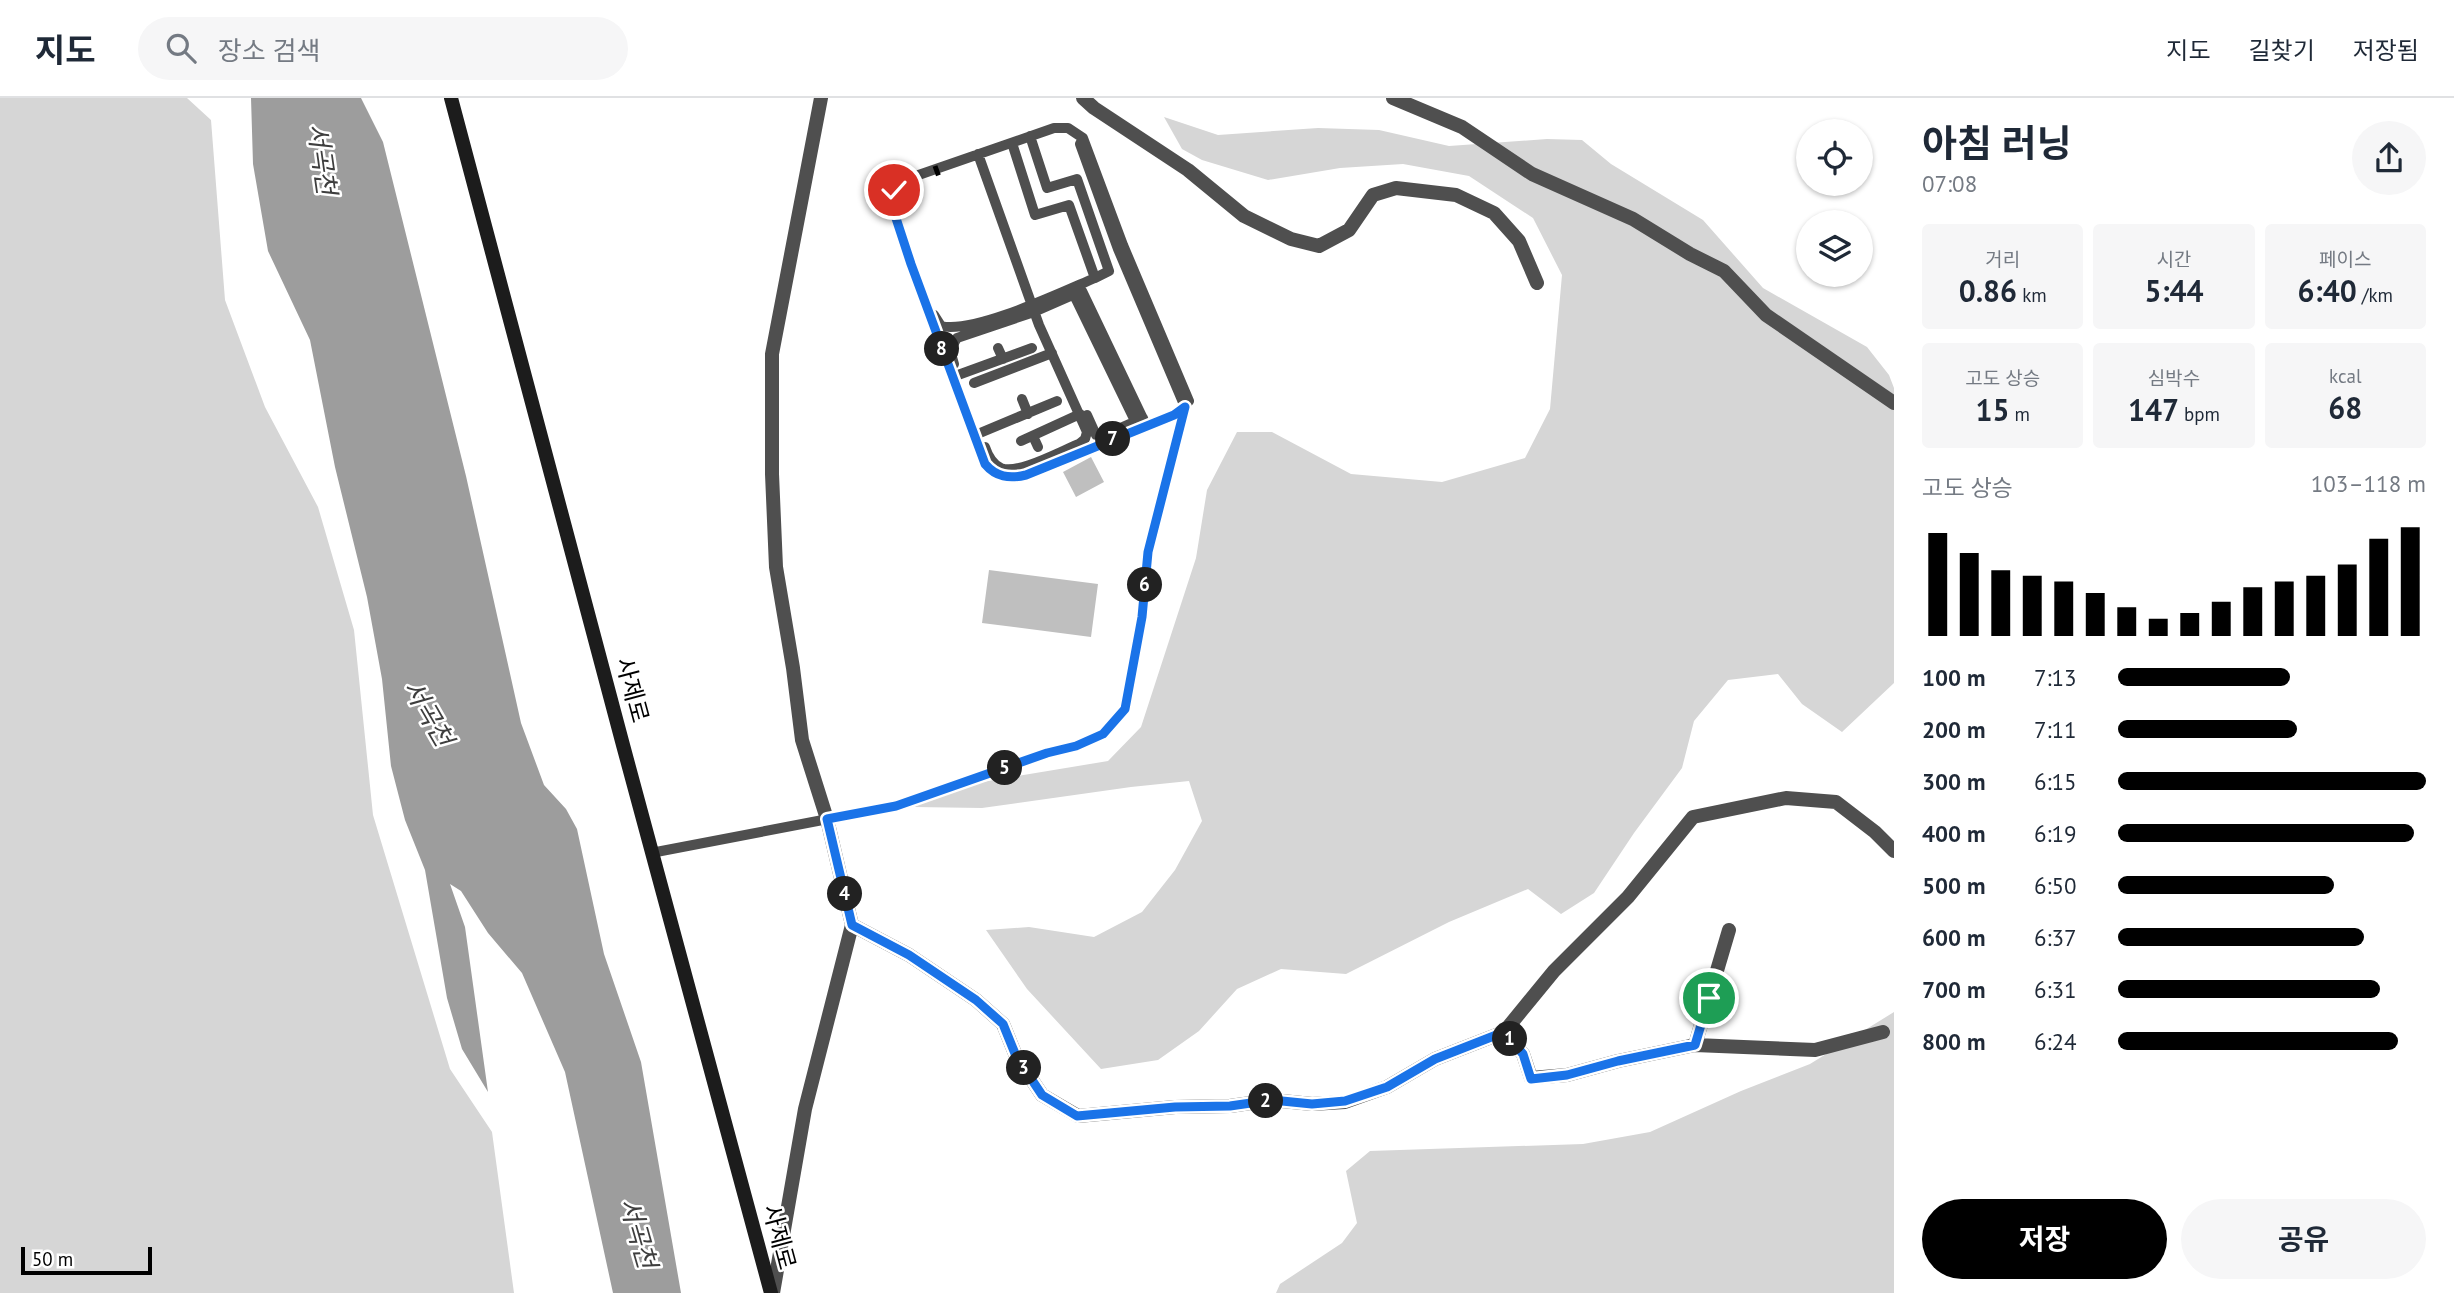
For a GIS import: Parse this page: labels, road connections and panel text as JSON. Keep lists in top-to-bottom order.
{
  "streets": {
    "street": ["사제로"]
  },
  "water": ["서곡천"],
  "scale_bar": "50 m",
  "page": {
    "header": "지도",
    "search": "장소 검색",
    "nav": ["지도", "길찾기", "저장됨"],
    "heading": ["아침 러닝", "07:08"],
    "stats": [
      ["거리", "0.86 km"],
      ["시간", "5:44"],
      ["페이스", "6:40 /km"],
      ["고도 상승", "15 m"],
      ["심박수", "147 bpm"],
      ["kcal", "68"]
    ],
    "pins": [
      "8",
      "7",
      "6",
      "5",
      "4",
      "1",
      "3",
      "2"
    ],
    "chart": ["고도 상승", "103–118 m"],
    "list": [
      {
        "name": "100 m",
        "note": "7:13"
      },
      {
        "name": "200 m",
        "note": "7:11"
      },
      {
        "name": "300 m",
        "note": "6:15"
      },
      {
        "name": "400 m",
        "note": "6:19"
      },
      {
        "name": "500 m",
        "note": "6:50"
      },
      {
        "name": "600 m",
        "note": "6:37"
      },
      {
        "name": "700 m",
        "note": "6:31"
      },
      {
        "name": "800 m",
        "note": "6:24"
      }
    ],
    "buttons": ["저장", "공유"],
    "scale": "50 m"
  }
}
